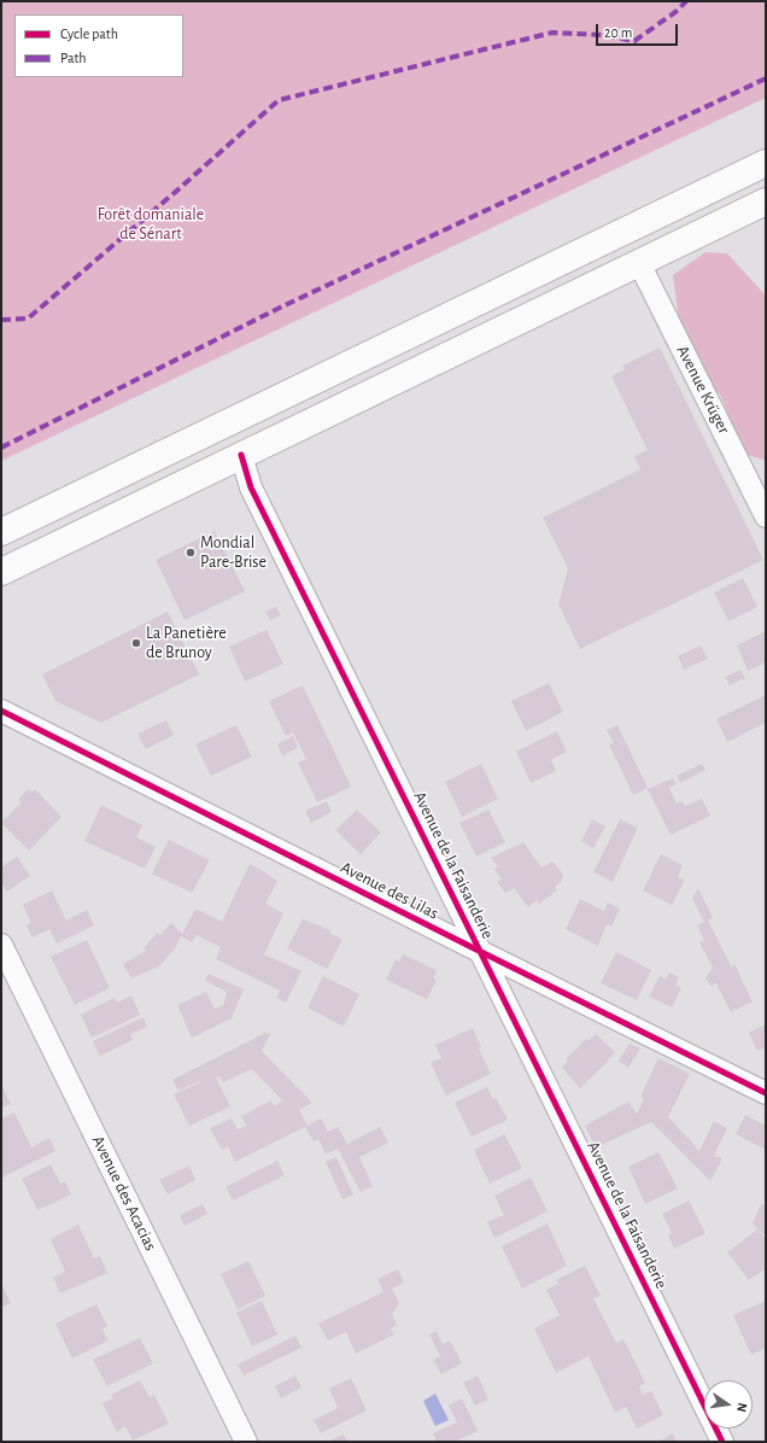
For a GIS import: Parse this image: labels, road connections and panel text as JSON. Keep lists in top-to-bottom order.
{
  "streets": {
    "street": [
      "Avenue Krüger",
      "Avenue de la Faisanderie",
      "Avenue des Lilas",
      "Avenue des Acacias"
    ]
  },
  "crossings": [
    ["Avenue de la Faisanderie", "Avenue des Lilas"]
  ],
  "parks": ["Forêt domaniale de Sénart"],
  "places": ["Mondial Pare-Brise", "La Panetière de Brunoy"],
  "legend": ["Cycle path", "Path"],
  "scale_bar": "20 m",
  "north": "right"
}
